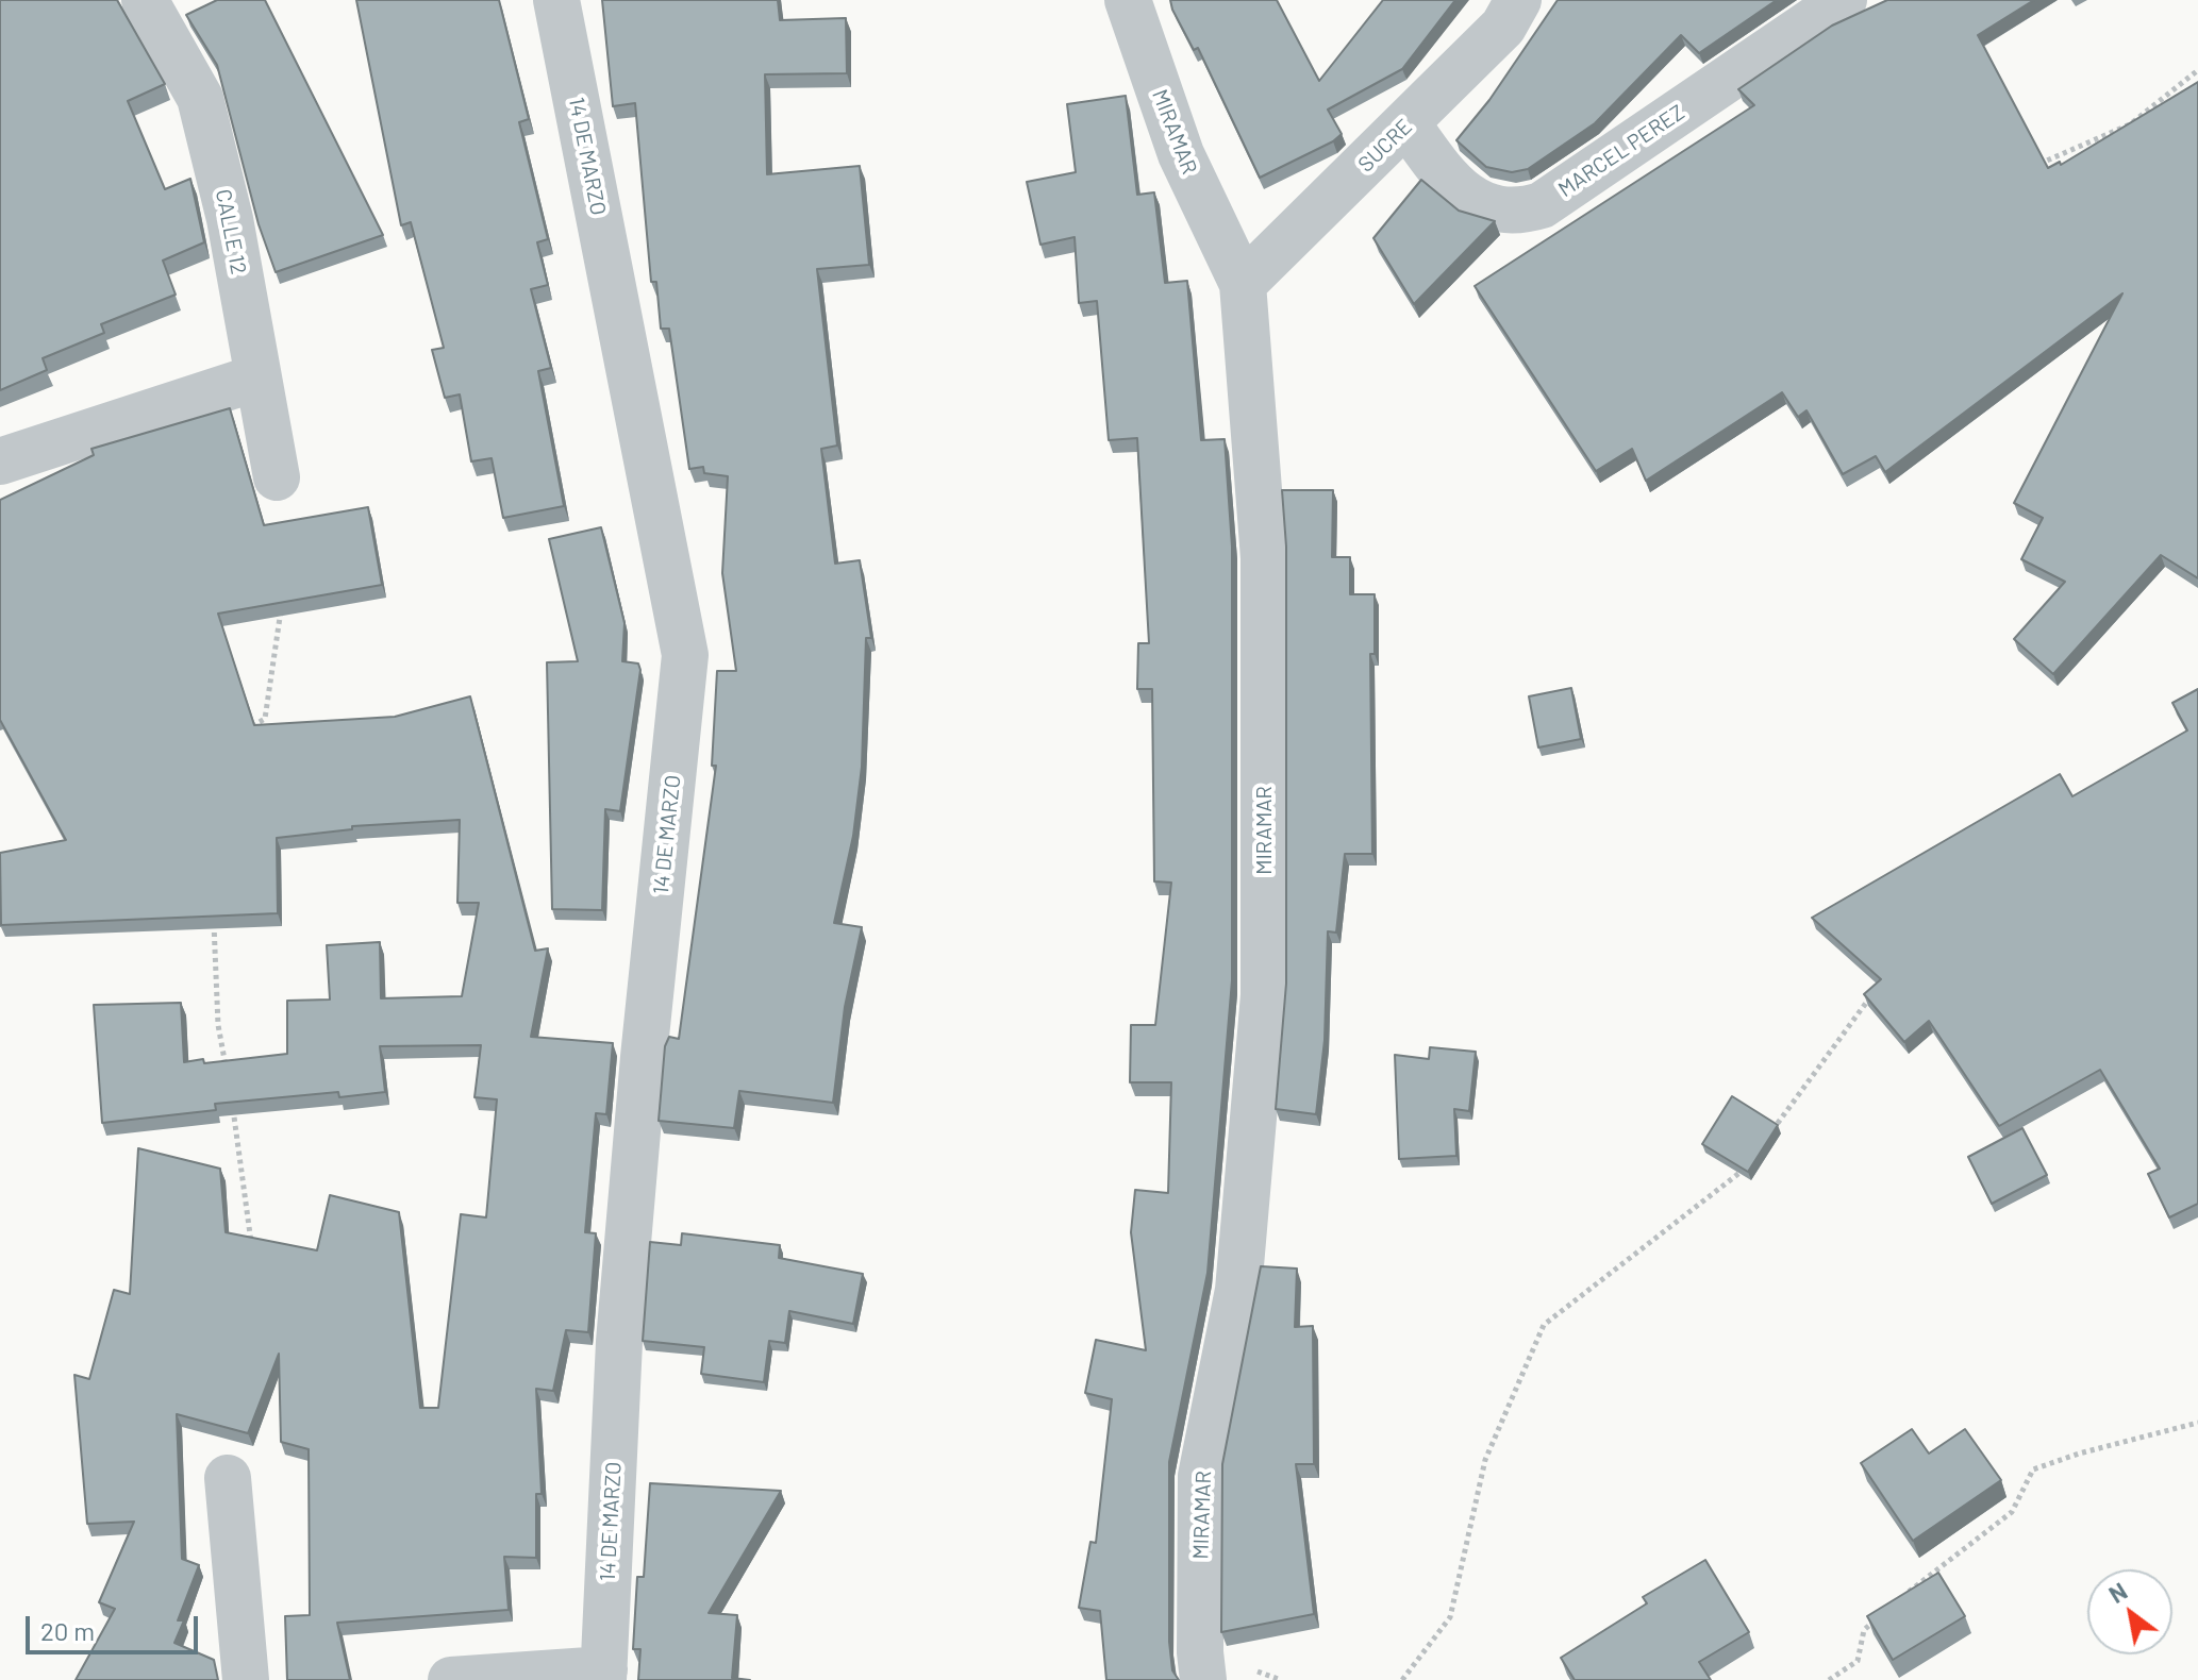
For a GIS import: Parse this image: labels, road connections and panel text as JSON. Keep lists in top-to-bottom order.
{
  "streets": {
    "street": [
      "MIRAMAR",
      "SUCRE",
      "MARCEL PEREZ",
      "14 DE MARZO",
      "CALLE 12"
    ]
  },
  "crossings": [
    ["MIRAMAR", "SUCRE"],
    ["SUCRE", "MARCEL PEREZ"]
  ],
  "scale_bar": "20 m",
  "north": "top left"
}
